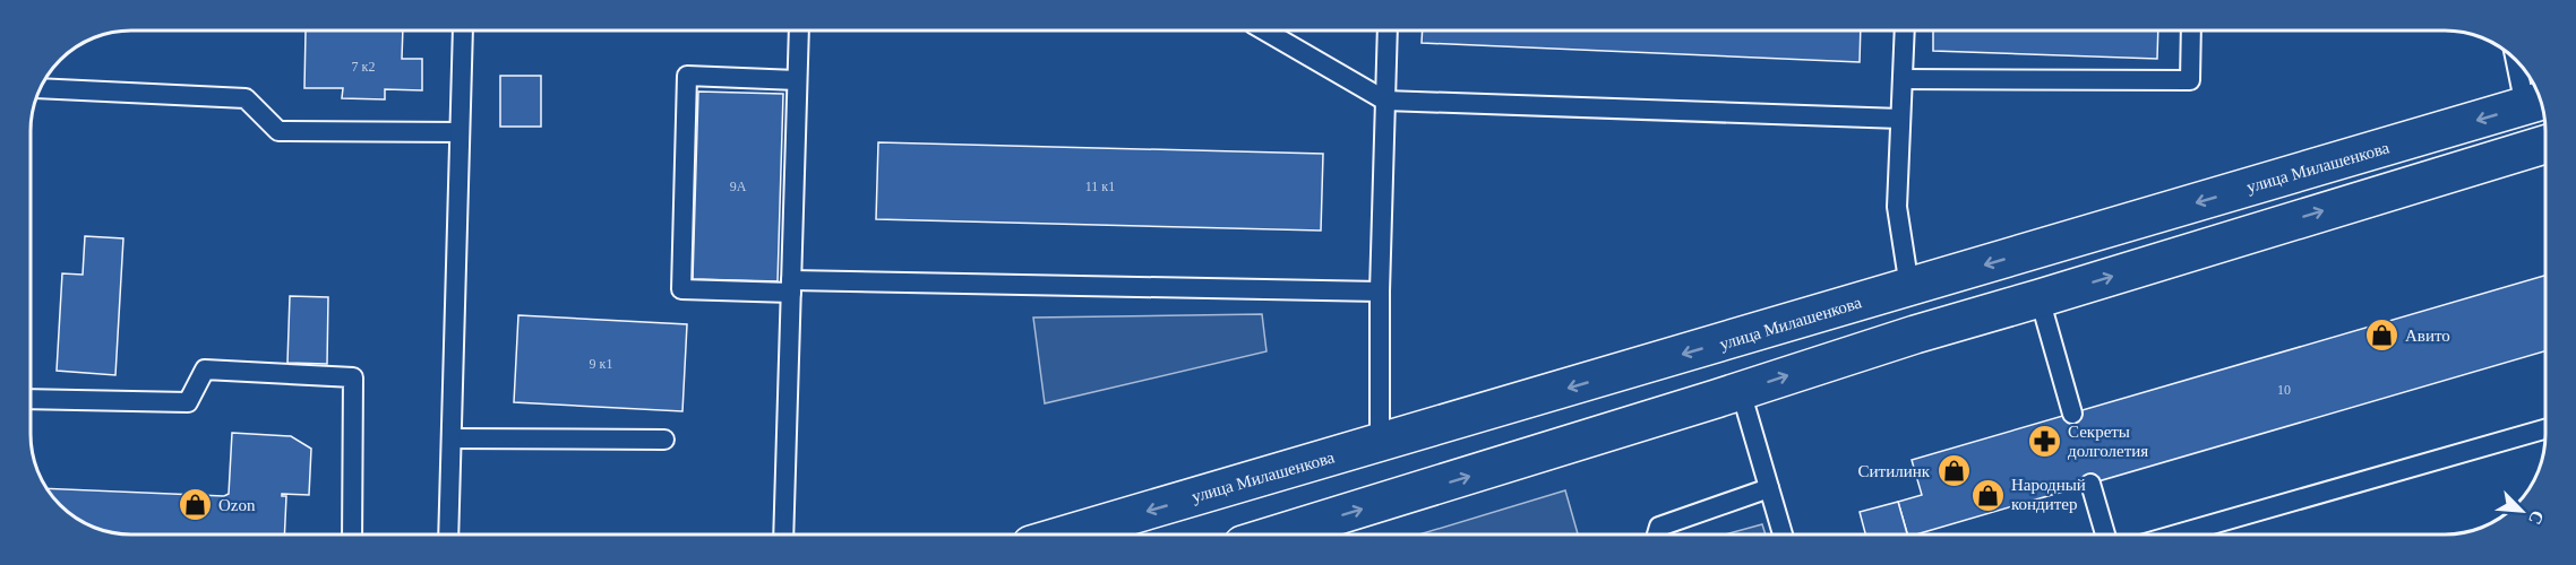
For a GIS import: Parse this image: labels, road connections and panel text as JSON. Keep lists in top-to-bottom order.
{
  "streets": {
    "main road": ["улица Милашенкова"]
  },
  "places": {
    "shop": [
      "Авито",
      "Ситилинк",
      "Народный кондитер",
      "Ozon"
    ],
    "pharmacy": ["Секреты долголетия"]
  },
  "house_numbers": [
    "7 к2",
    "9А",
    "11 к1",
    "9 к1",
    "10"
  ],
  "north": "bottom right"
}
